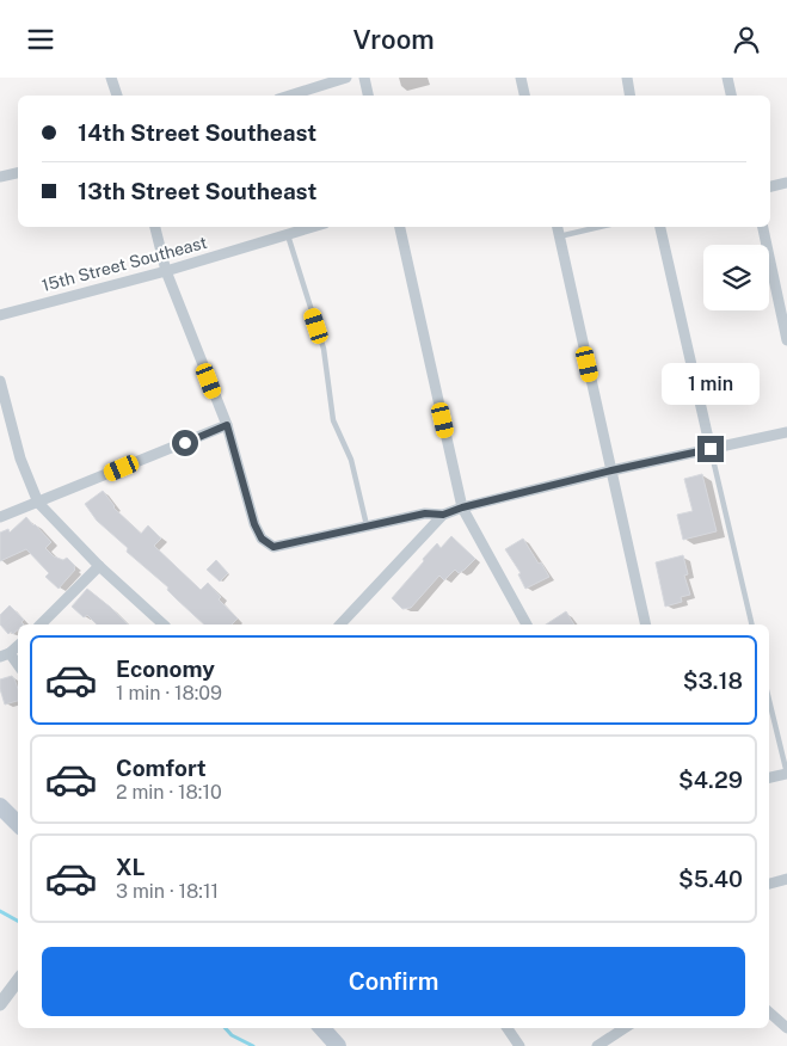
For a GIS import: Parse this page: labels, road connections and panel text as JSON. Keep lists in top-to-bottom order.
{
  "streets": {
    "street": ["15th Street Southeast"]
  },
  "page": {
    "header": "Vroom",
    "banner": ["14th Street Southeast", "13th Street Southeast"],
    "bubble": "1 min",
    "list": [
      {
        "name": "Economy",
        "note": "1 min · 18:09",
        "value": "$3.18"
      },
      {
        "name": "Comfort",
        "note": "2 min · 18:10",
        "value": "$4.29"
      },
      {
        "name": "XL",
        "note": "3 min · 18:11",
        "value": "$5.40"
      }
    ],
    "buttons": "Confirm"
  }
}
